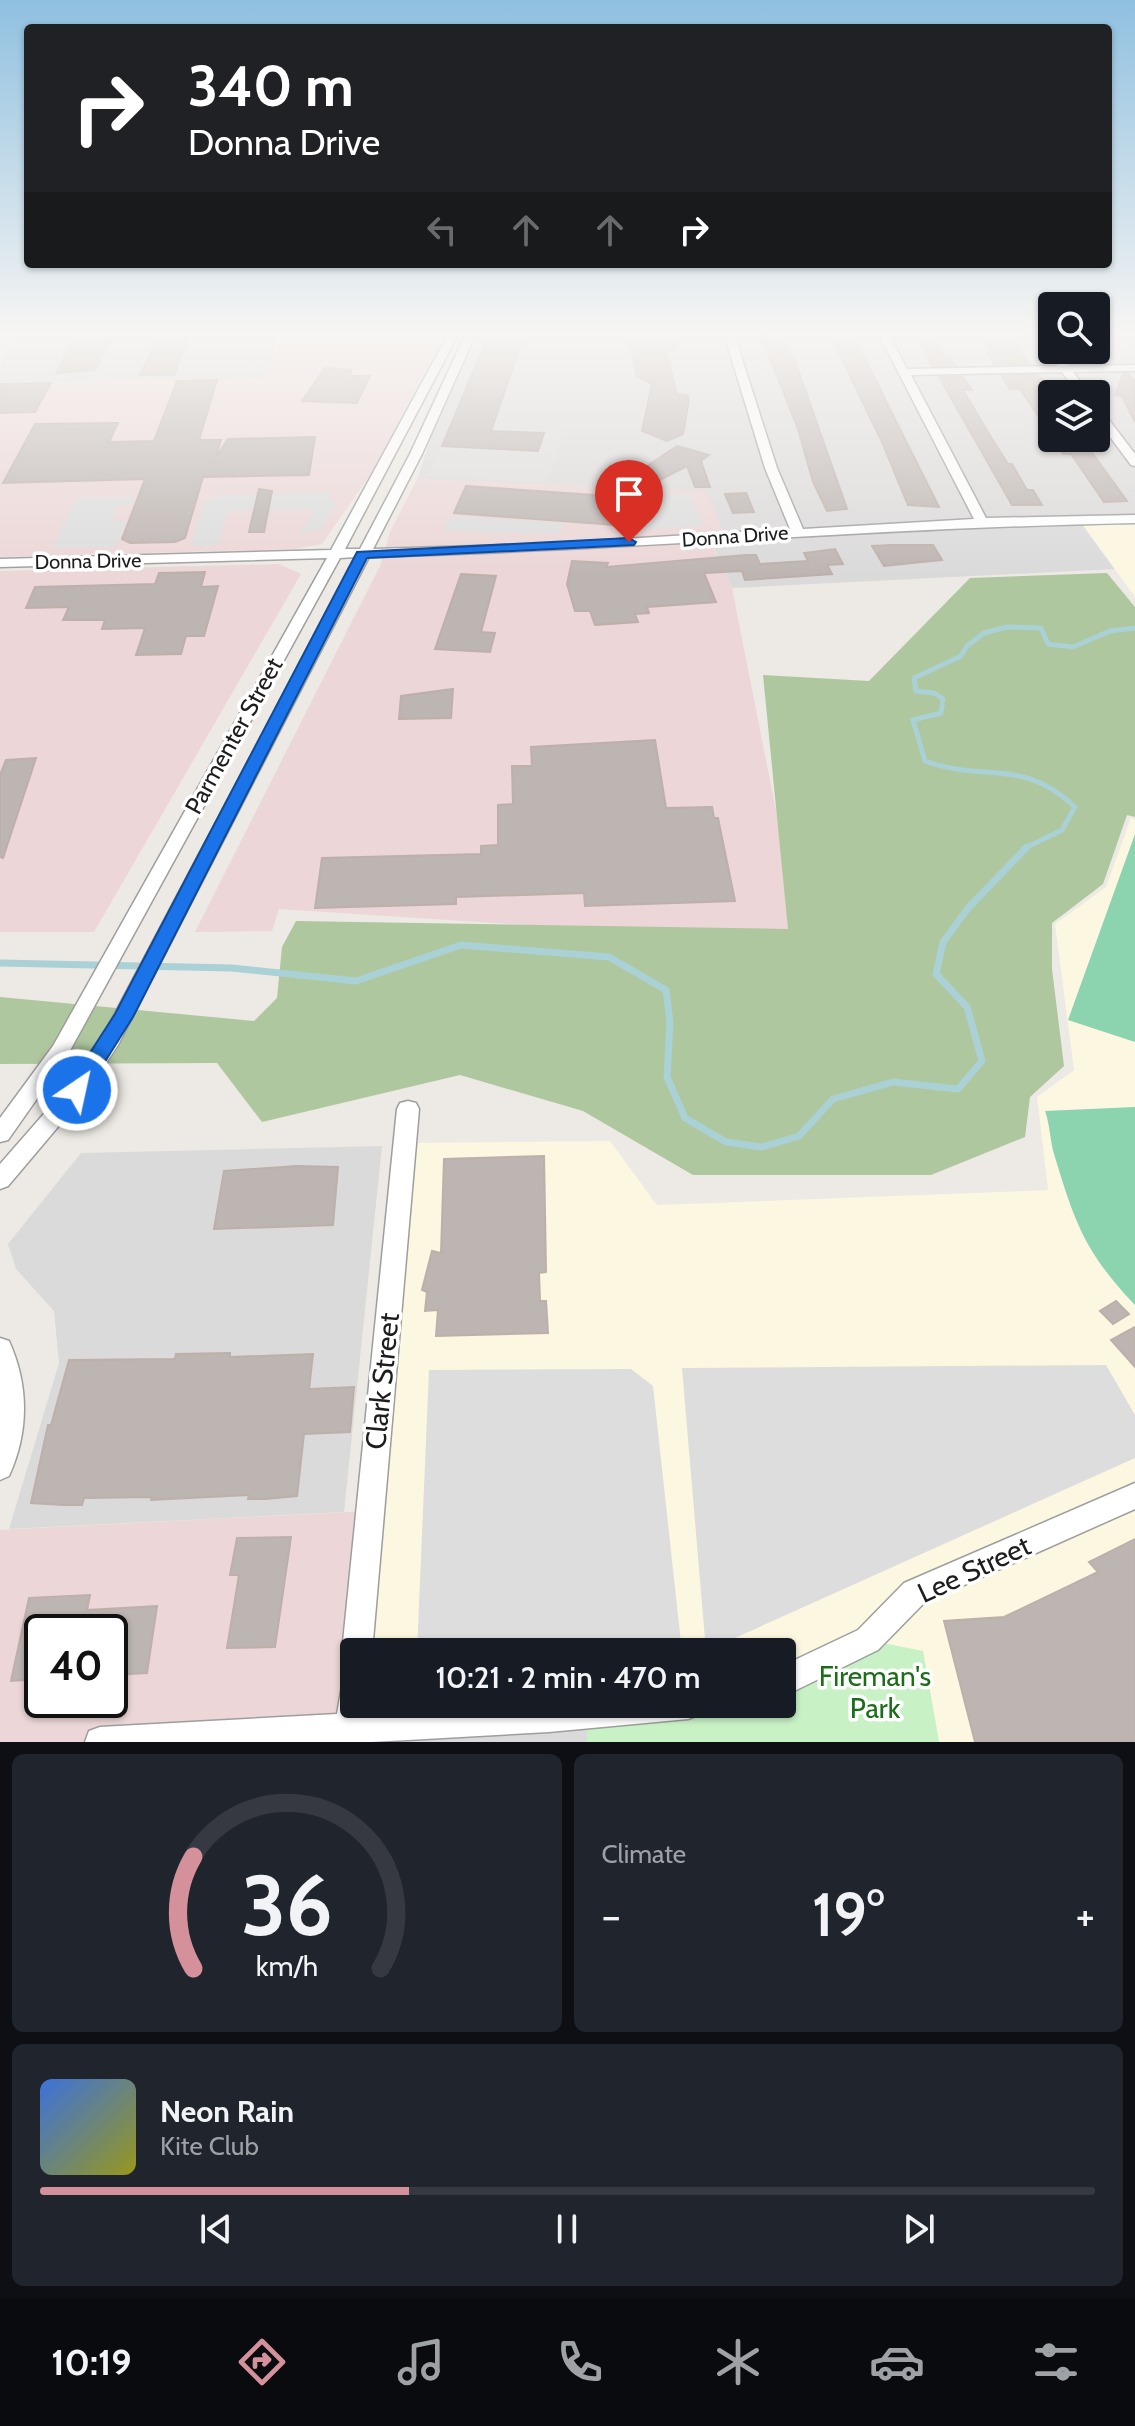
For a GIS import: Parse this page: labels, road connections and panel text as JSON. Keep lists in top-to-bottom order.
{
  "streets": {
    "street": [
      "Donna Drive",
      "Parmenter Street",
      "Clark Street",
      "Lee Street"
    ]
  },
  "crossings": [
    ["Donna Drive", "Parmenter Street"]
  ],
  "parks": ["Fireman's Park"],
  "page": {
    "turn": ["340 m", "Donna Drive"],
    "limit": "40",
    "trip": "10:21 · 2 min · 470 m",
    "tile": "Climate",
    "heat": ["−", "19°", "+"],
    "song": ["Neon Rain", "Kite Club"],
    "tabs": "10:19",
    "gauge": ["36", "km/h"]
  }
}
